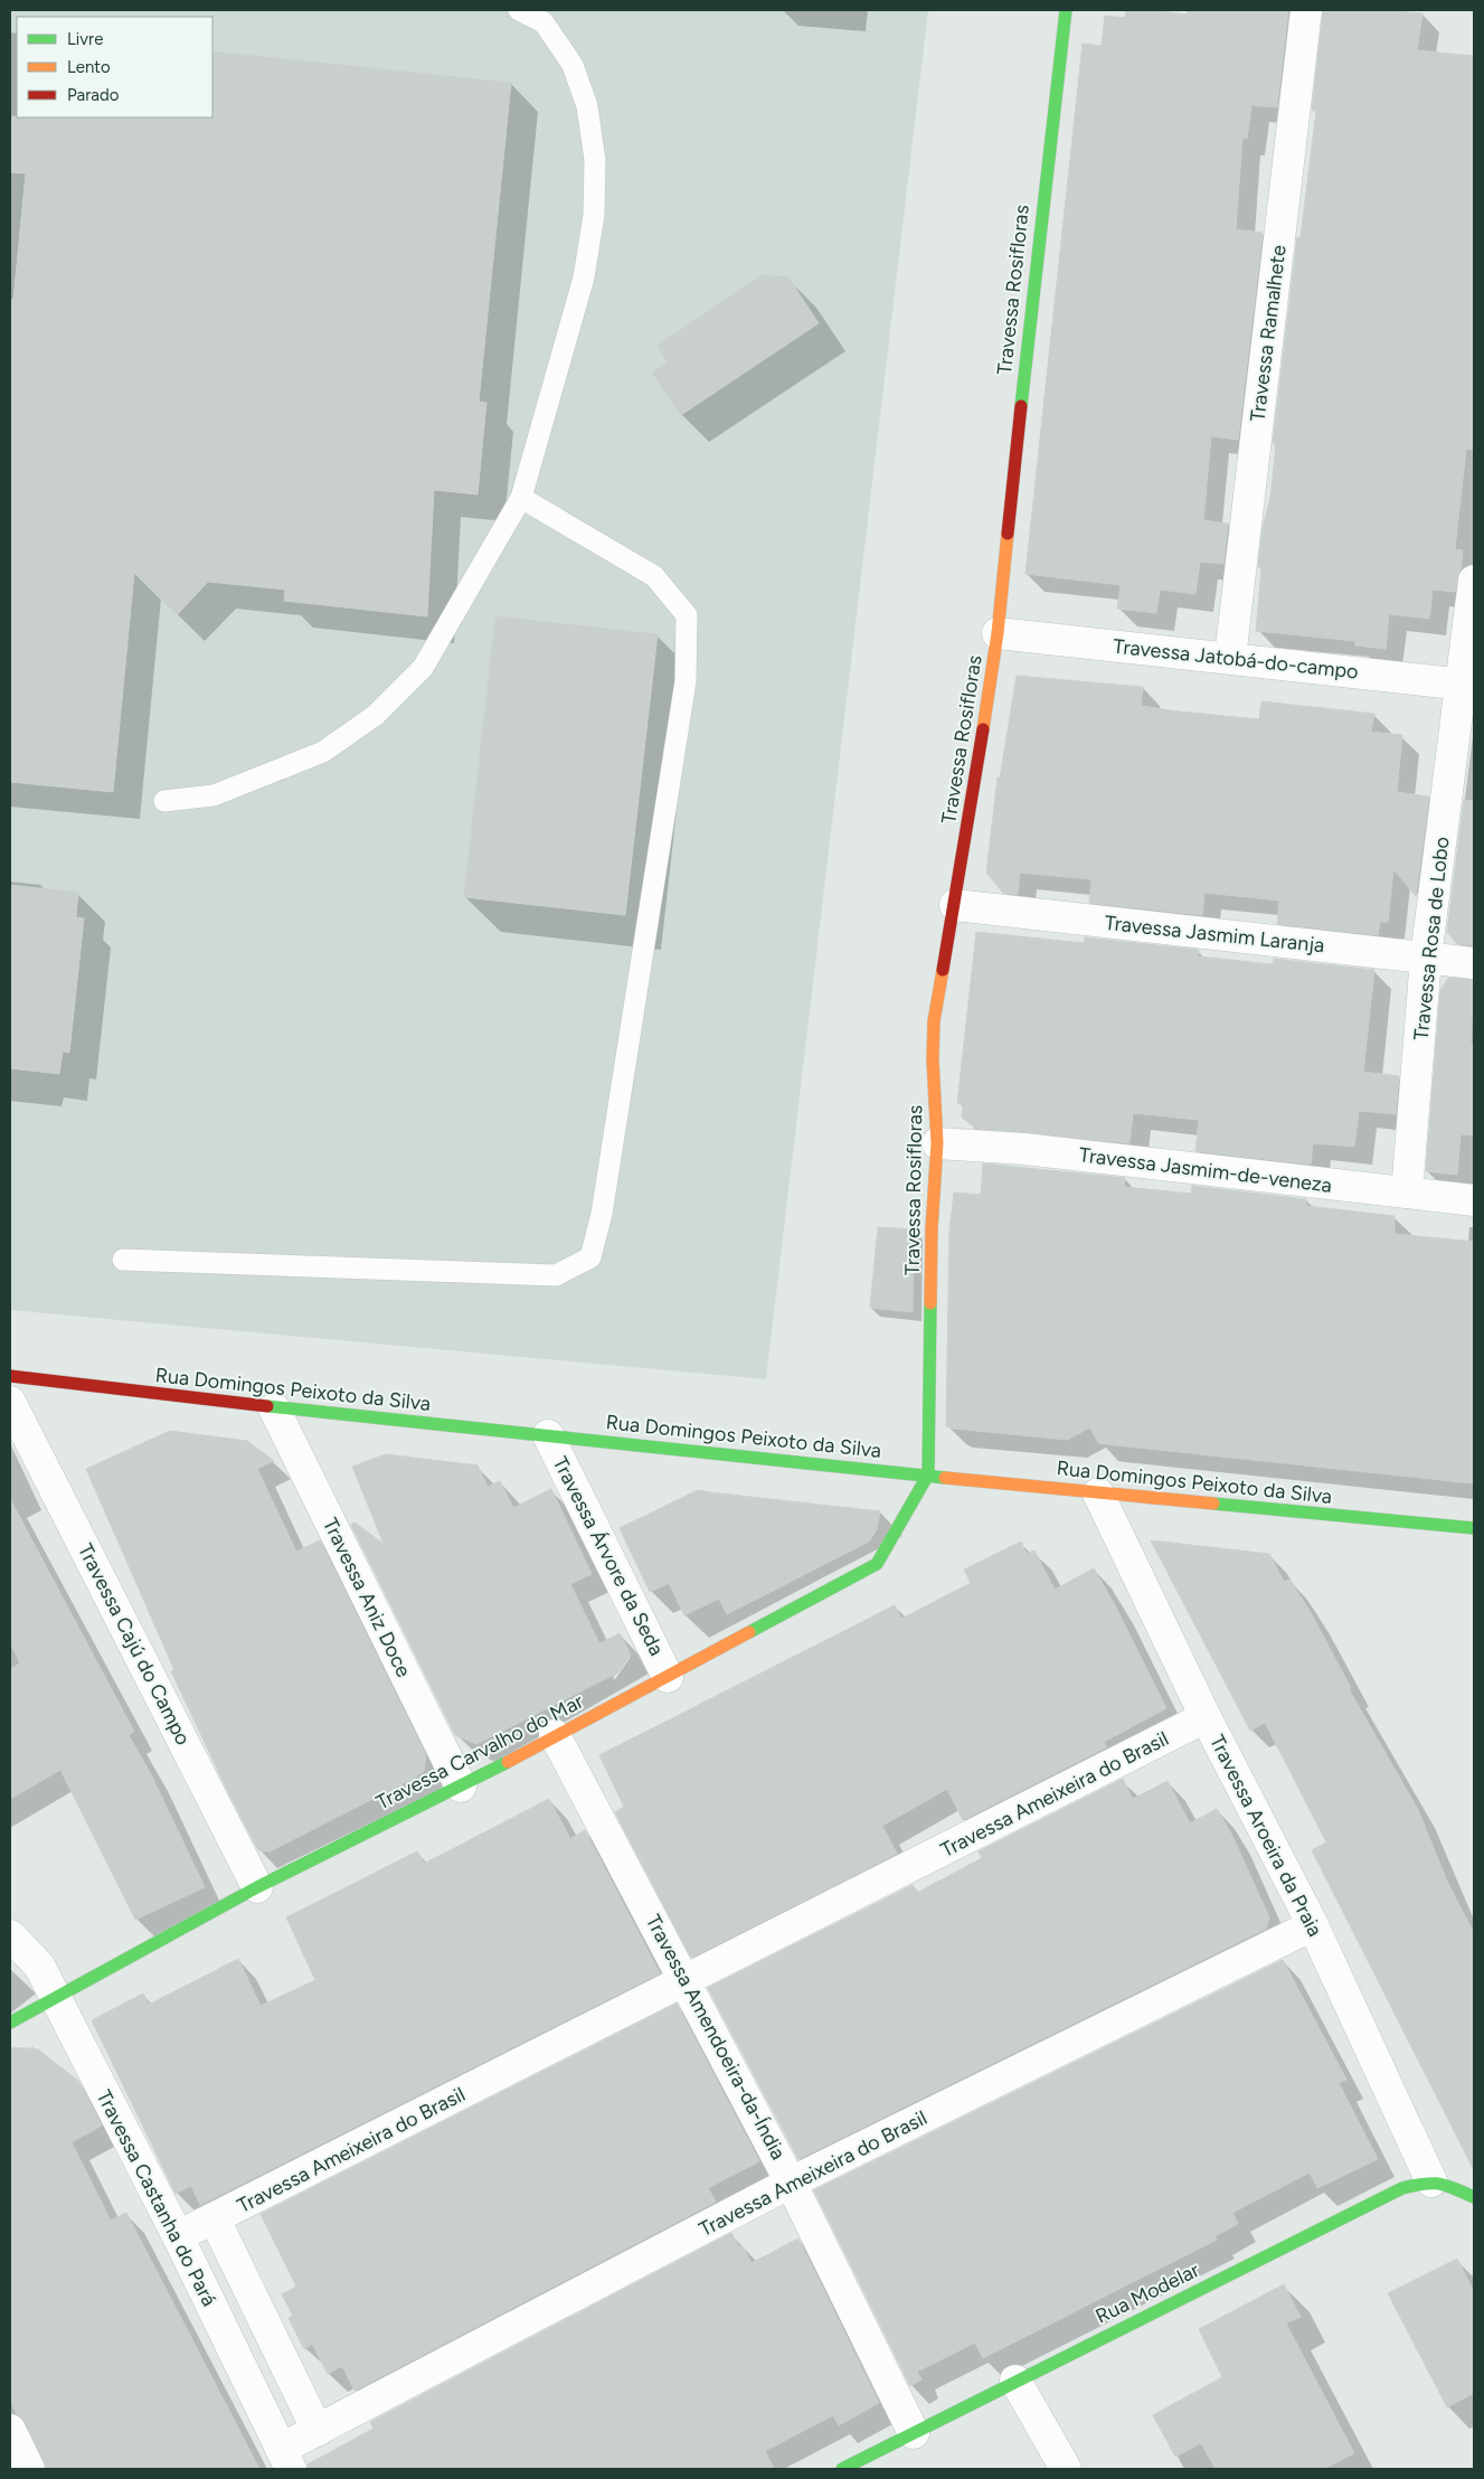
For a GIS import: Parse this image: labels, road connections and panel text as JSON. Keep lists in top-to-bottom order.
{
  "streets": {
    "street": [
      "Travessa Rosifloras",
      "Travessa Ramalhete",
      "Travessa Jatobá-do-campo",
      "Travessa Jasmim Laranja",
      "Travessa Rosa de Lobo",
      "Travessa Jasmim-de-veneza",
      "Rua Domingos Peixoto da Silva",
      "Travessa Árvore da Seda",
      "Travessa Aniz Doce",
      "Travessa Cajú do Campo",
      "Travessa Carvalho do Mar",
      "Travessa Ameixeira do Brasil",
      "Travessa Aroeira da Praia",
      "Travessa Amendoeira-da-Índia",
      "Travessa Castanha do Pará",
      "Rua Modelar"
    ]
  },
  "crossings": [
    ["Travessa Rosifloras", "Travessa Jatobá-do-campo"],
    ["Travessa Rosifloras", "Travessa Jasmim Laranja"],
    ["Travessa Rosifloras", "Travessa Jasmim-de-veneza"],
    ["Travessa Rosifloras", "Rua Domingos Peixoto da Silva"],
    ["Travessa Rosifloras", "Travessa Carvalho do Mar"],
    ["Travessa Ramalhete", "Travessa Jatobá-do-campo"],
    ["Travessa Jatobá-do-campo", "Travessa Rosa de Lobo"],
    ["Travessa Jasmim Laranja", "Travessa Rosa de Lobo"],
    ["Travessa Rosa de Lobo", "Travessa Jasmim-de-veneza"],
    ["Rua Domingos Peixoto da Silva", "Travessa Árvore da Seda"],
    ["Rua Domingos Peixoto da Silva", "Travessa Aniz Doce"],
    ["Rua Domingos Peixoto da Silva", "Travessa Carvalho do Mar"],
    ["Rua Domingos Peixoto da Silva", "Travessa Aroeira da Praia"],
    ["Travessa Árvore da Seda", "Travessa Carvalho do Mar"],
    ["Travessa Aniz Doce", "Travessa Carvalho do Mar"],
    ["Travessa Cajú do Campo", "Travessa Carvalho do Mar"],
    ["Travessa Carvalho do Mar", "Travessa Amendoeira-da-Índia"],
    ["Travessa Carvalho do Mar", "Travessa Castanha do Pará"],
    ["Travessa Ameixeira do Brasil", "Travessa Aroeira da Praia"],
    ["Travessa Ameixeira do Brasil", "Travessa Amendoeira-da-Índia"],
    ["Travessa Ameixeira do Brasil", "Travessa Castanha do Pará"],
    ["Travessa Aroeira da Praia", "Rua Modelar"],
    ["Travessa Amendoeira-da-Índia", "Rua Modelar"]
  ],
  "legend": ["Livre", "Lento", "Parado"]
}
